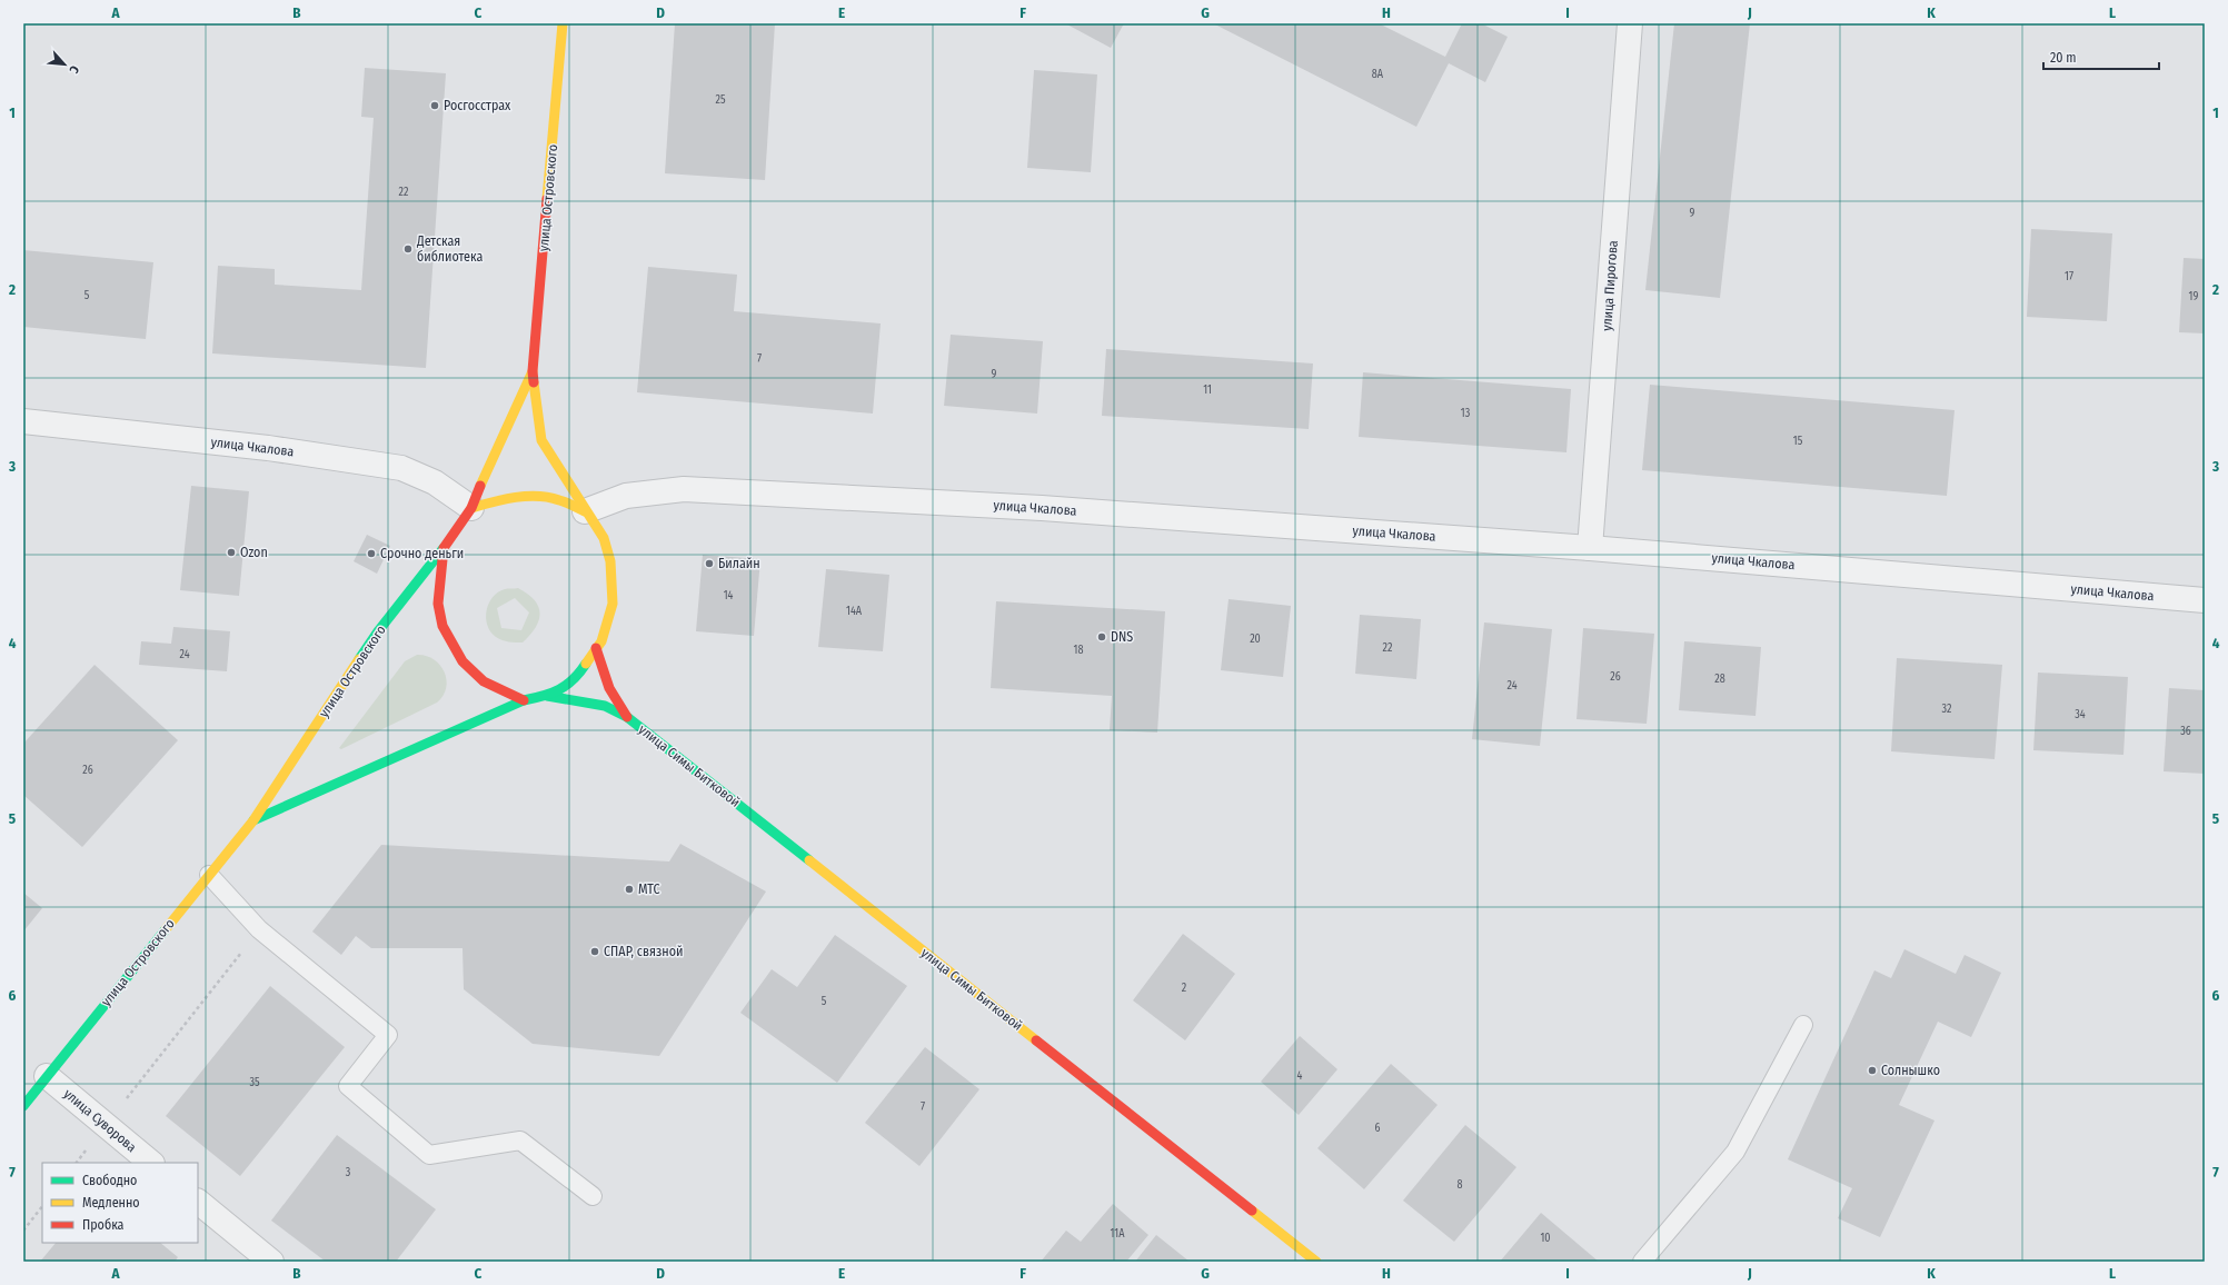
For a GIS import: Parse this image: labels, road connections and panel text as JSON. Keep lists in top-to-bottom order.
{
  "streets": {
    "street": [
      "улица Островского",
      "улица Пирогова",
      "улица Чкалова",
      "улица Симы Битковой",
      "улица Суворова"
    ]
  },
  "crossings": [
    ["улица Островского", "улица Чкалова"],
    ["улица Островского", "улица Суворова"],
    ["улица Пирогова", "улица Чкалова"]
  ],
  "places": [
    "Росгосстрах",
    "Детская библиотека",
    "Ozon",
    "Срочно деньги",
    "Билайн",
    "DNS",
    "МТС",
    "СПАР, связной",
    "Солнышко"
  ],
  "house_numbers": [
    "8А",
    "25",
    "22",
    "9",
    "17",
    "5",
    "19",
    "7",
    "9",
    "11",
    "13",
    "15",
    "14",
    "14А",
    "20",
    "22",
    "18",
    "24",
    "26",
    "28",
    "24",
    "32",
    "34",
    "36",
    "26",
    "2",
    "5",
    "4",
    "35",
    "7",
    "6",
    "3",
    "8",
    "11А",
    "10"
  ],
  "legend": ["Свободно", "Медленно", "Пробка"],
  "scale_bar": "20 m",
  "north": "bottom right",
  "grid": {
    "columns": [
      "A",
      "B",
      "C",
      "D",
      "E",
      "F",
      "G",
      "H",
      "I",
      "J",
      "K",
      "L"
    ],
    "rows": [
      "1",
      "2",
      "3",
      "4",
      "5",
      "6",
      "7"
    ]
  }
}
